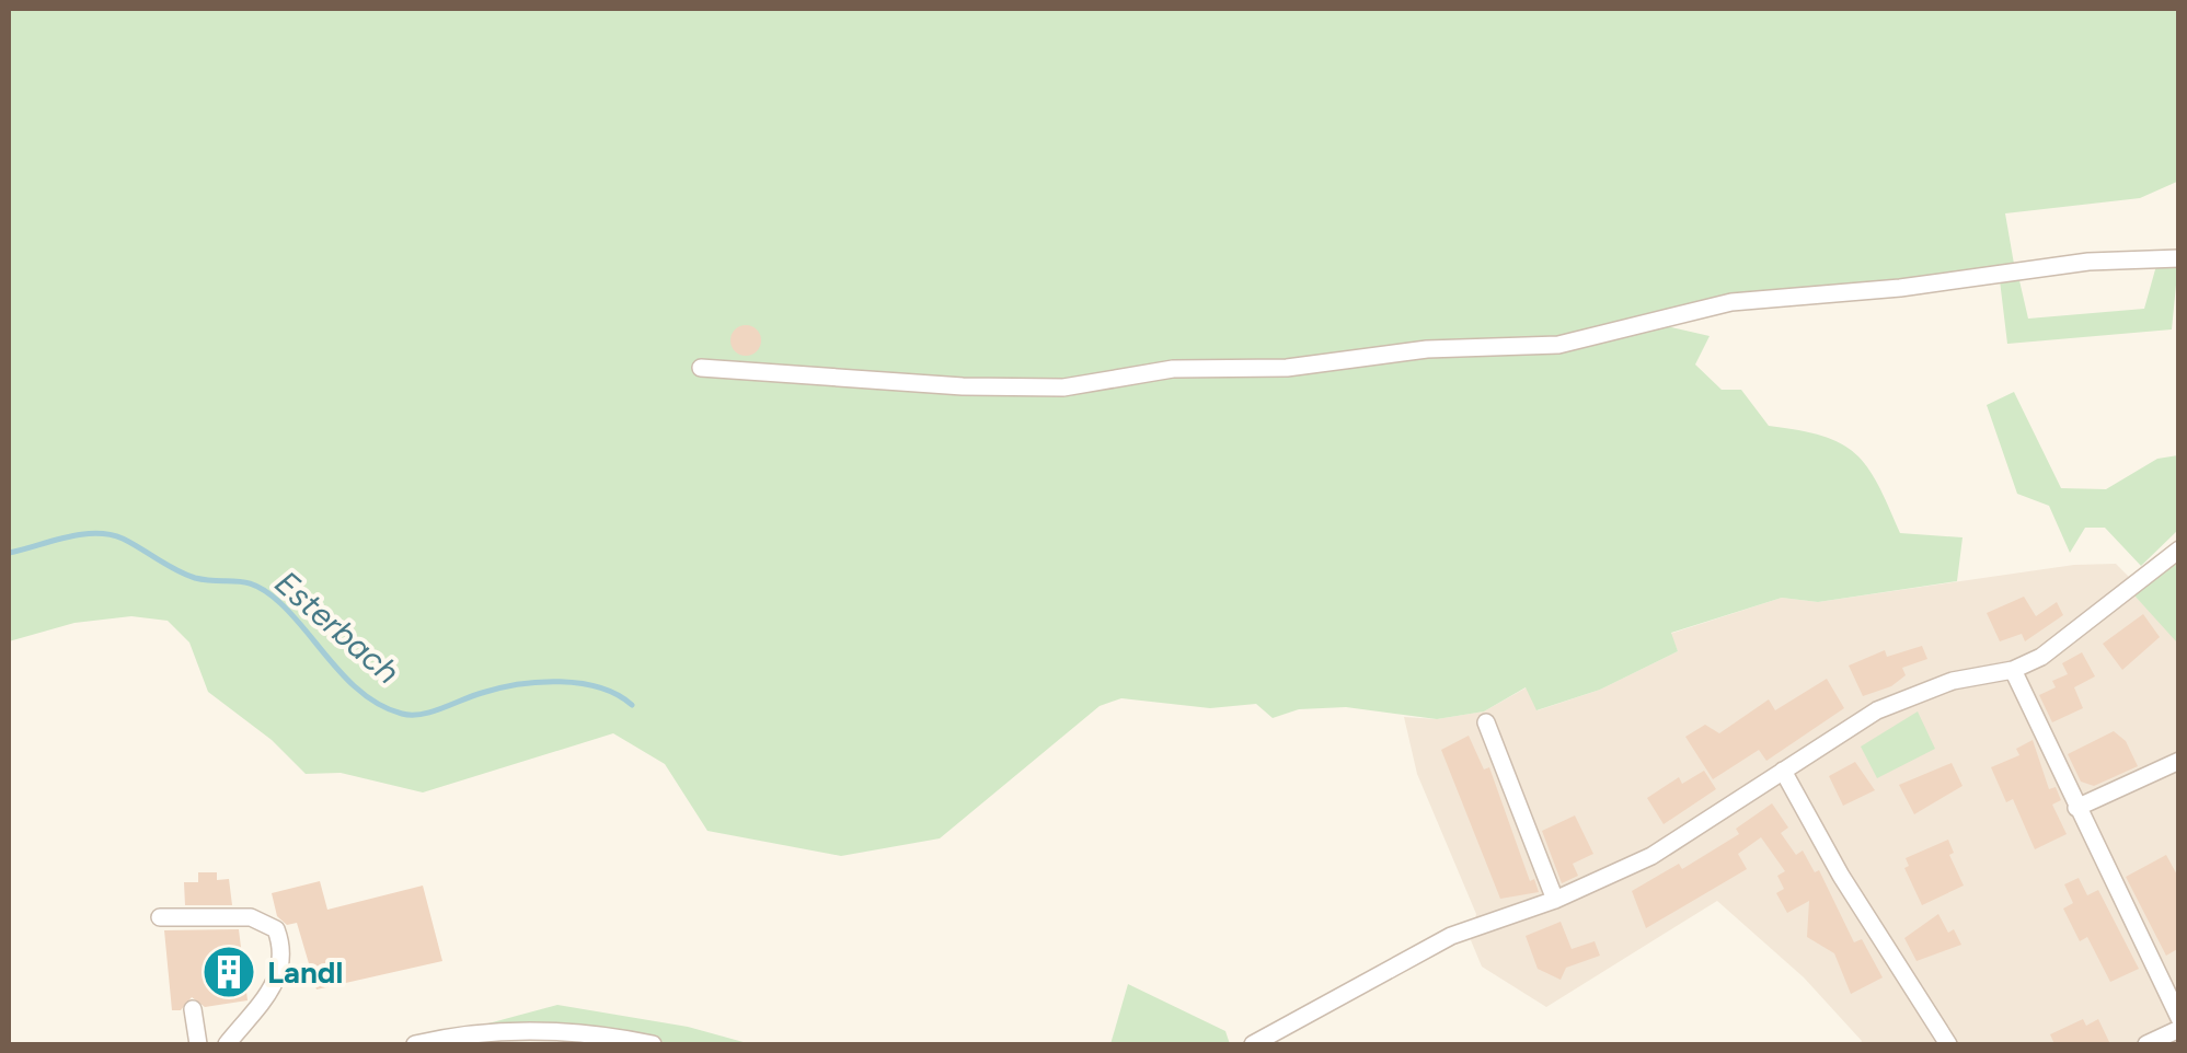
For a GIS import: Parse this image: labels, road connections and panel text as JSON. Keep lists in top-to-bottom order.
{
  "water": ["Esterbach"],
  "places": {
    "building": ["Landl"]
  }
}
